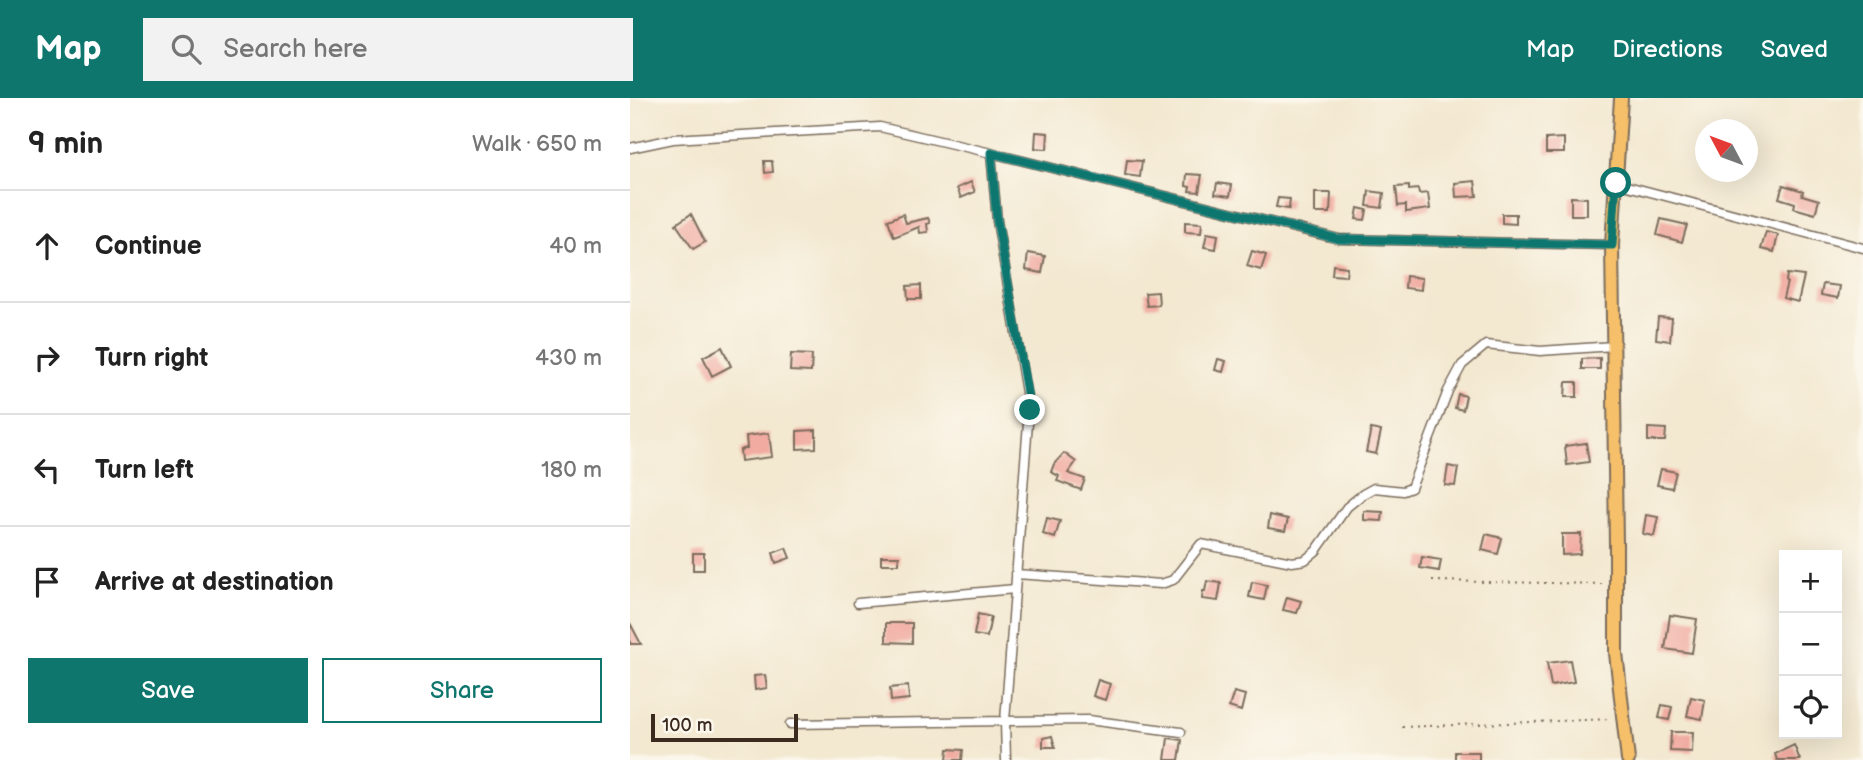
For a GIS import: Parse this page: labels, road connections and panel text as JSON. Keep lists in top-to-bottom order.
{
  "scale_bar": "100 m",
  "north": "top left",
  "page": {
    "header": "Map",
    "search": "Search here",
    "nav": ["Map", "Directions", "Saved"],
    "heading": ["9 min", "Walk · 650 m"],
    "list": [
      ["Continue", "40 m"],
      ["Turn right", "430 m"],
      ["Turn left", "180 m"],
      "Arrive at destination"
    ],
    "map_buttons": ["+", "−"],
    "buttons": ["Save", "Share"],
    "scale": "100 m"
  }
}
